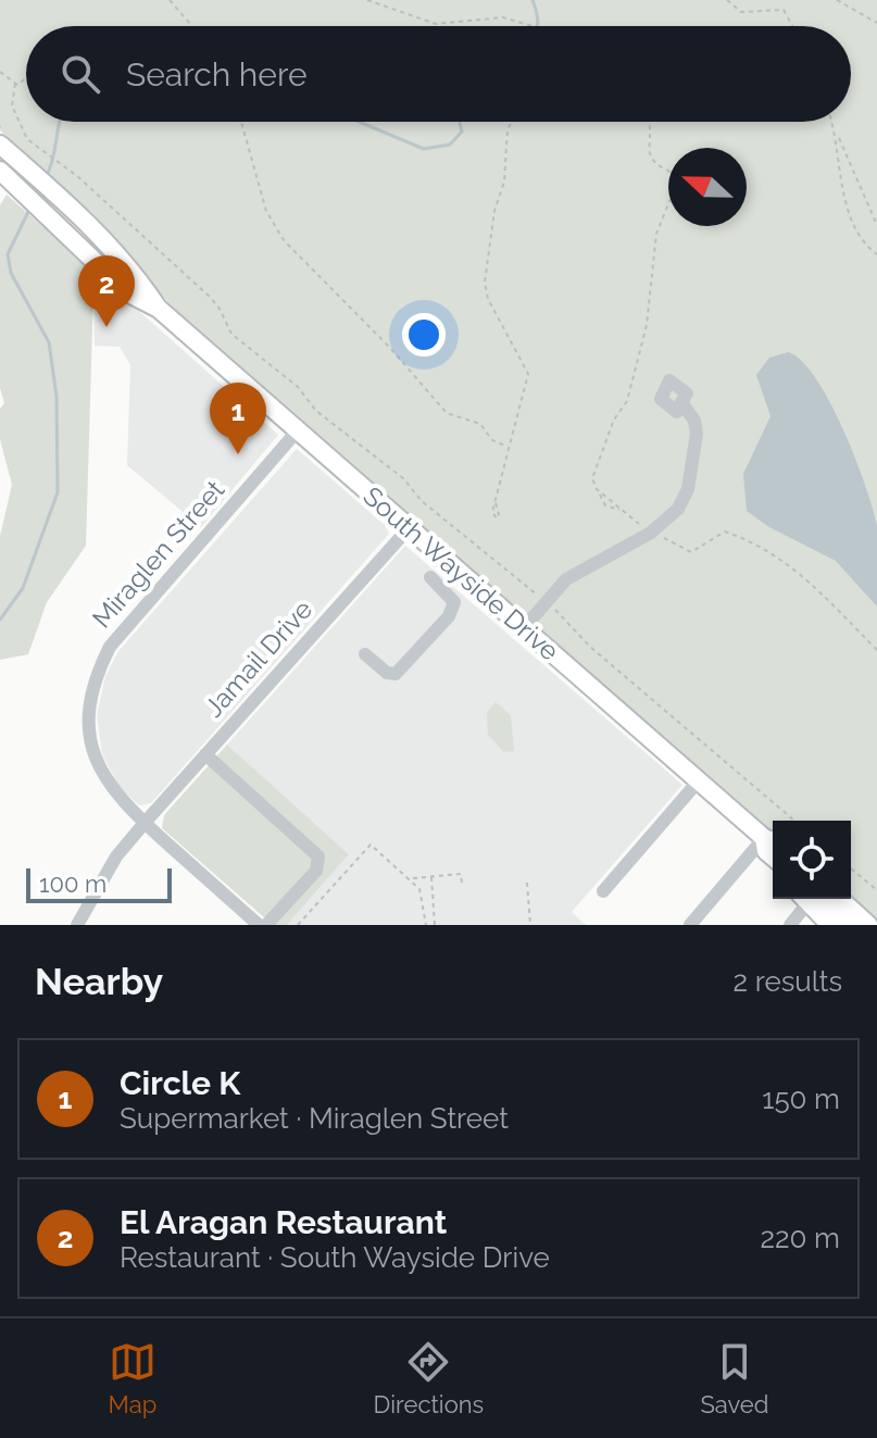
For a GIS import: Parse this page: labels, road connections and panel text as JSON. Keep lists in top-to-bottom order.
{
  "streets": {
    "main road": ["South Wayside Drive"],
    "street": ["Miraglen Street", "Jamail Drive"]
  },
  "crossings": [
    ["Miraglen Street", "South Wayside Drive"],
    ["Miraglen Street", "Jamail Drive"],
    ["South Wayside Drive", "Jamail Drive"]
  ],
  "scale_bar": "100 m",
  "north": "left",
  "page": {
    "search": "Search here",
    "pins": ["2", "1"],
    "scale": "100 m",
    "heading": ["Nearby", "2 results"],
    "list": [
      {
        "mark": "1",
        "name": "Circle K",
        "note": "Supermarket · Miraglen Street",
        "value": "150 m"
      },
      {
        "mark": "2",
        "name": "El Aragan Restaurant",
        "note": "Restaurant · South Wayside Drive",
        "value": "220 m"
      }
    ],
    "nav": ["Map", "Directions", "Saved"]
  }
}
